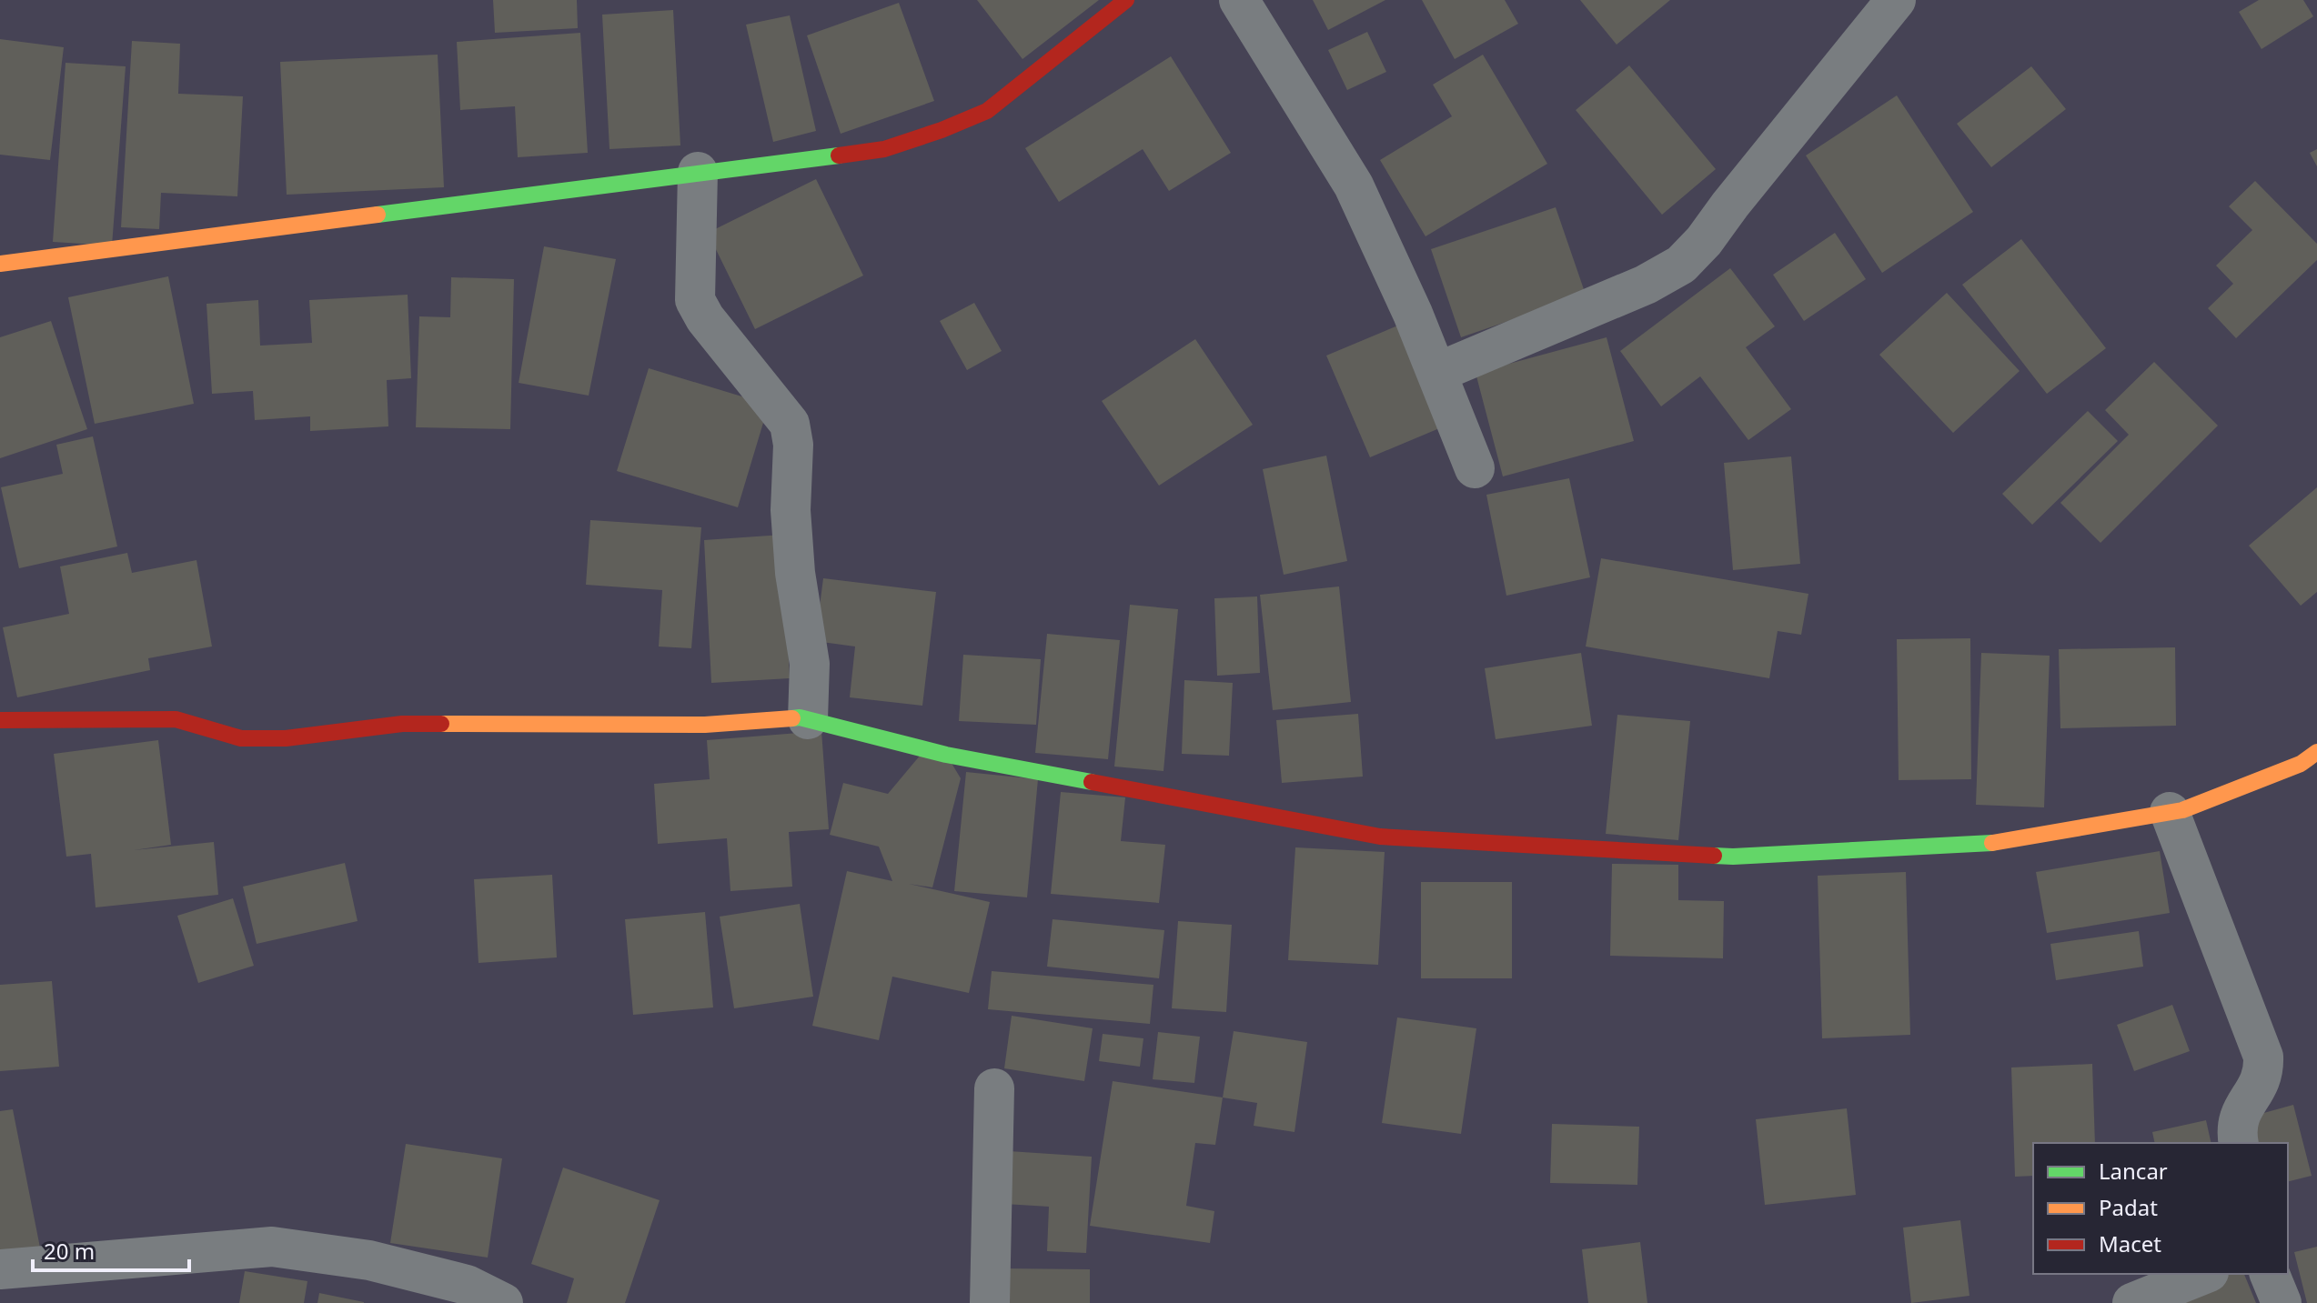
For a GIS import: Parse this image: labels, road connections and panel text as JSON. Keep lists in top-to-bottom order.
{
  "legend": ["Lancar", "Padat", "Macet"],
  "scale_bar": "20 m"
}
